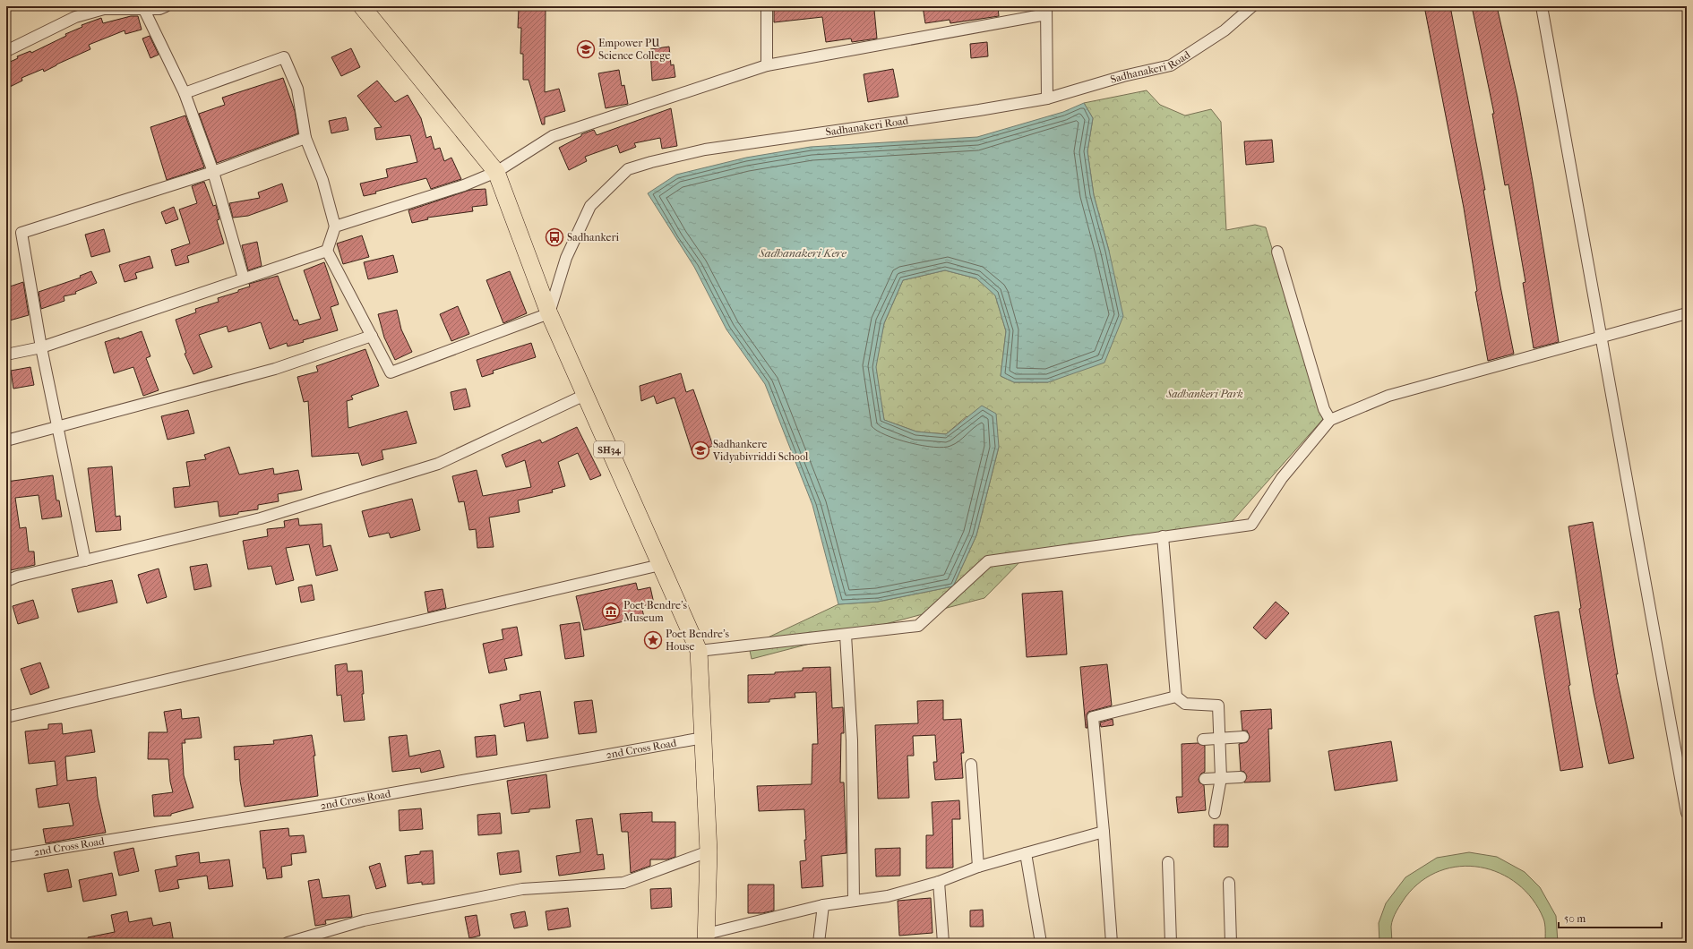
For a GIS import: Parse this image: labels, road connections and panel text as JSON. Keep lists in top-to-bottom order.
{
  "streets": {
    "main road": ["SH34"],
    "street": ["Sadhanakeri Road", "2nd Cross Road"]
  },
  "crossings": [
    ["Sadhanakeri Road", "SH34"],
    ["SH34", "2nd Cross Road"]
  ],
  "water": ["Sadhanakeri Kere"],
  "parks": ["Sadhankeri Park"],
  "places": {
    "school or university": ["Empower PU Science College", "Sadhankere Vidyabivriddi School"],
    "bus stop": ["Sadhankeri"],
    "museum": ["Poet Bendre's Museum"],
    "place": ["Poet Bendre's House"]
  },
  "scale_bar": "50 m"
}
